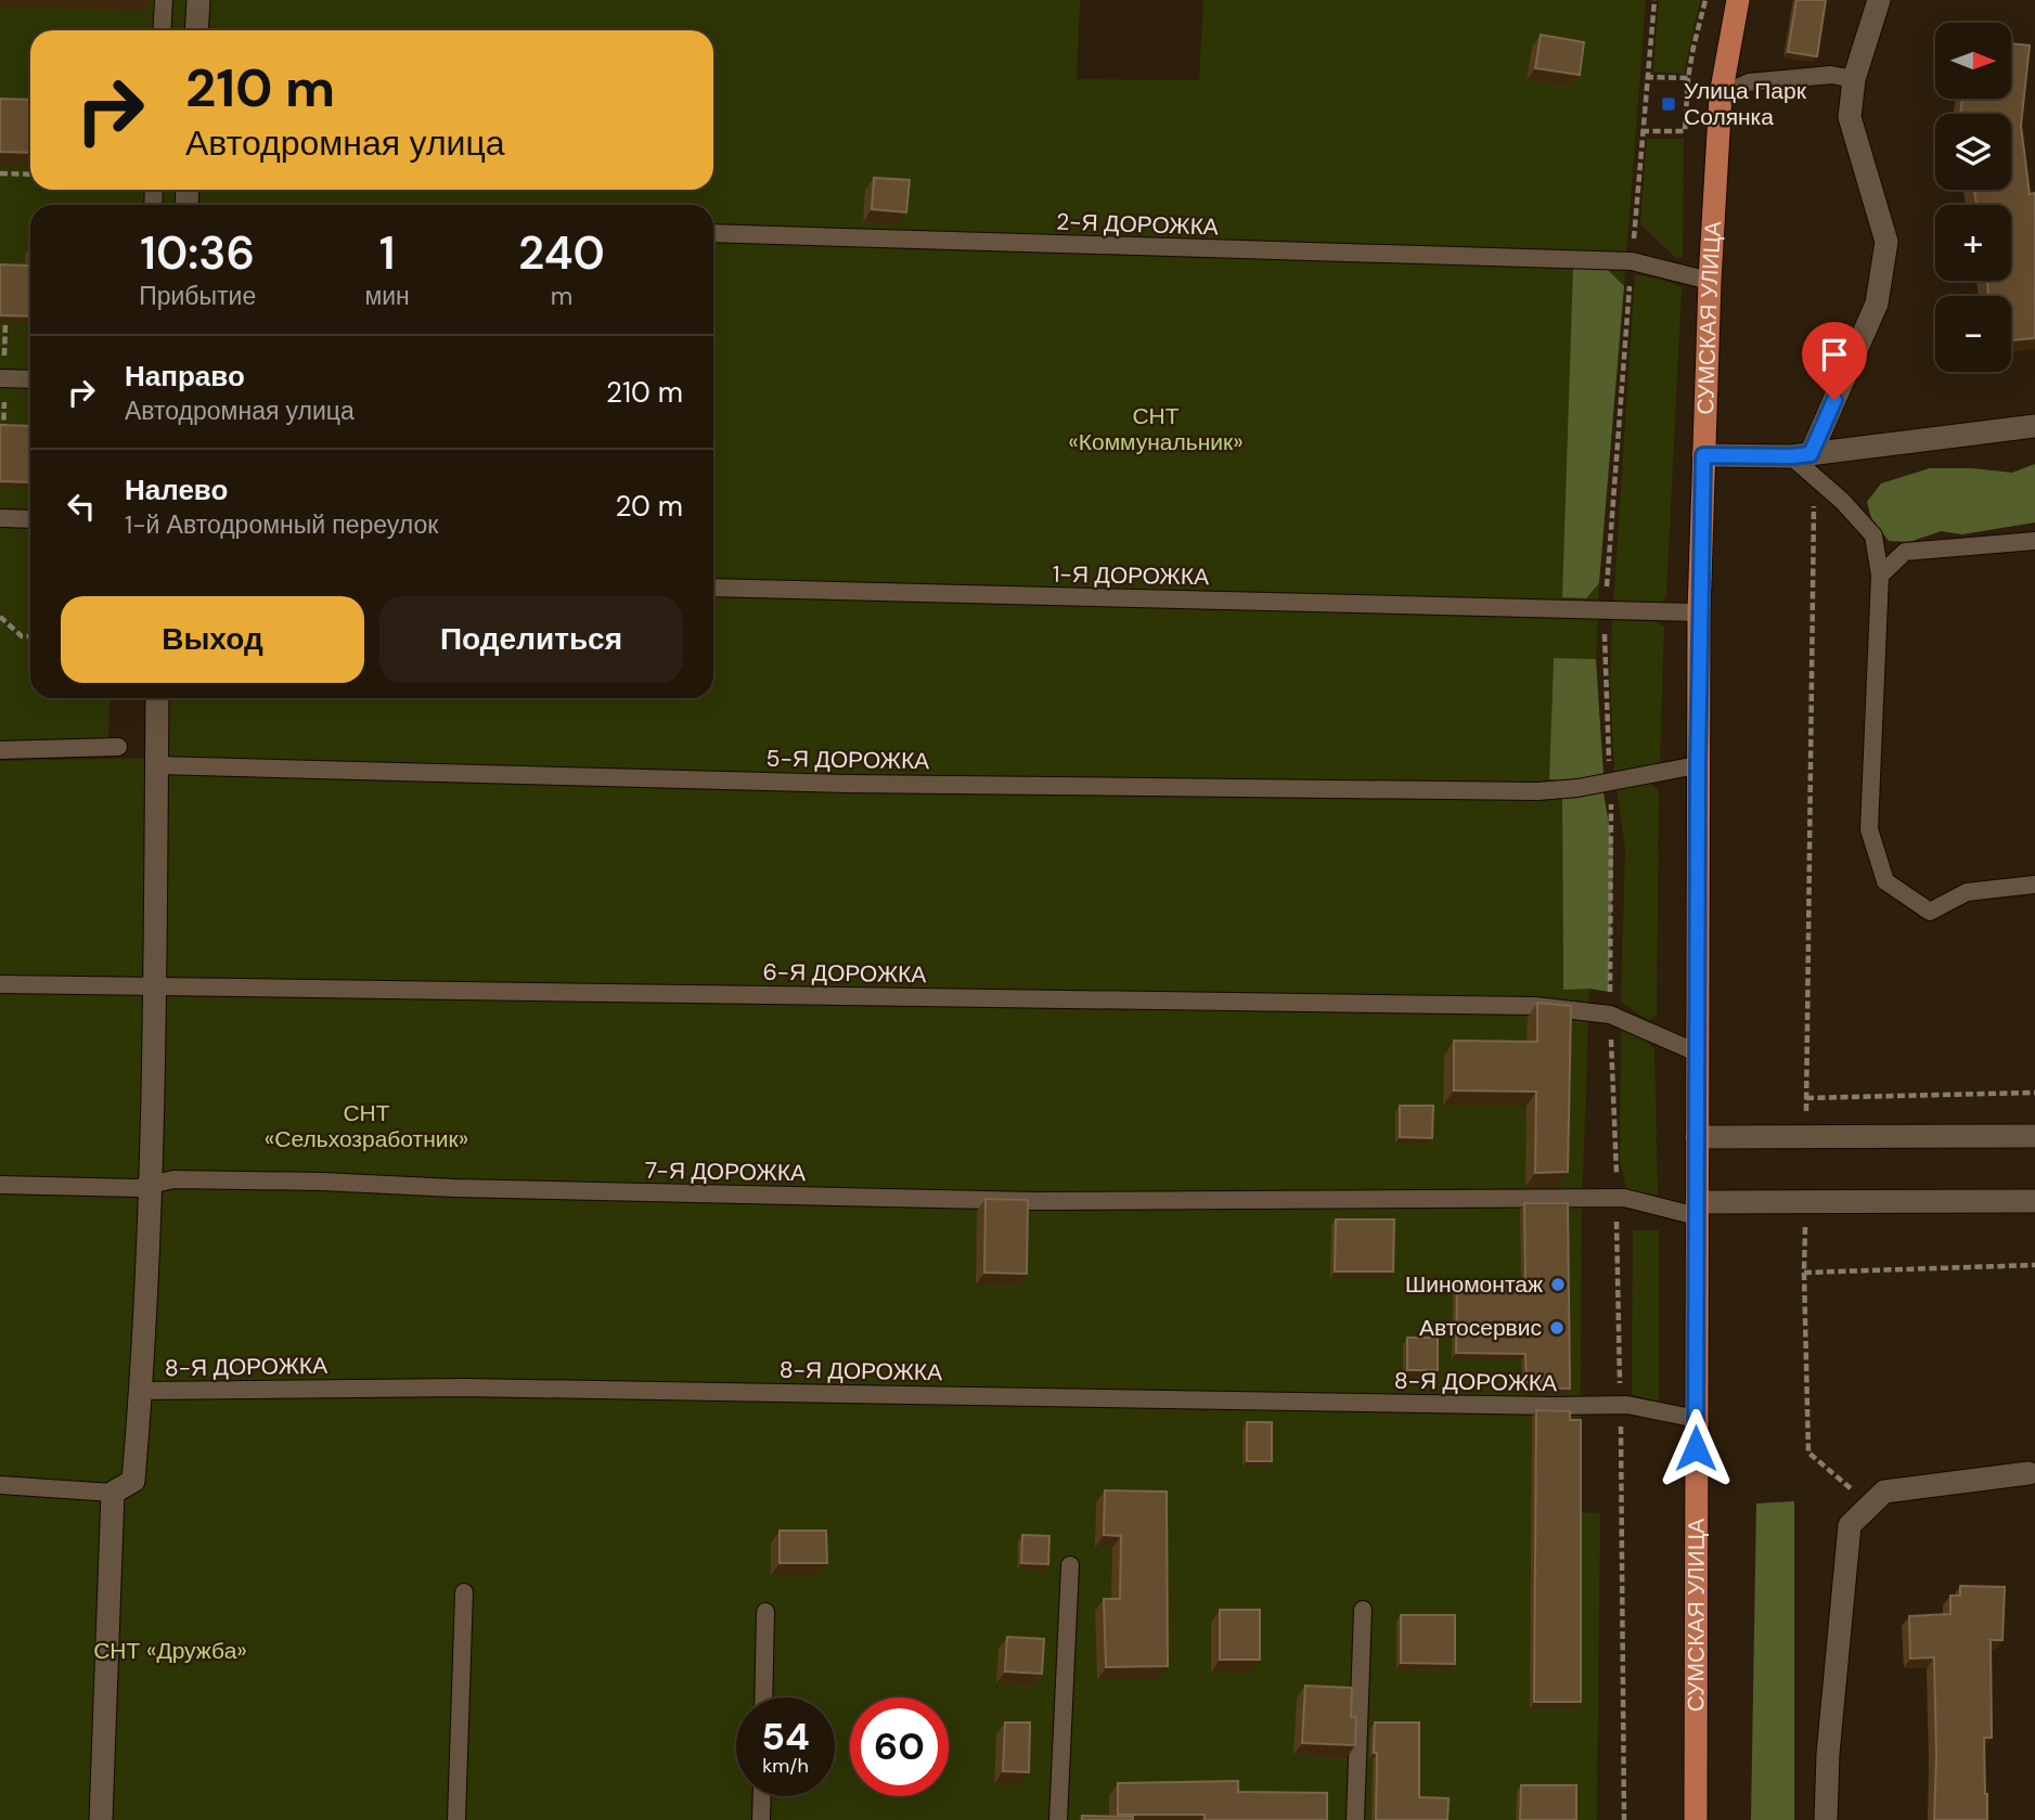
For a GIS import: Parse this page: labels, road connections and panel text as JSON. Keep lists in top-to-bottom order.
{
  "streets": {
    "main road": ["СУМСКАЯ УЛИЦА"],
    "lane": [
      "2-Я ДОРОЖКА",
      "1-Я ДОРОЖКА",
      "5-Я ДОРОЖКА",
      "6-Я ДОРОЖКА",
      "7-Я ДОРОЖКА",
      "8-Я ДОРОЖКА"
    ]
  },
  "crossings": [
    ["2-Я ДОРОЖКА", "СУМСКАЯ УЛИЦА"],
    ["СУМСКАЯ УЛИЦА", "1-Я ДОРОЖКА"],
    ["СУМСКАЯ УЛИЦА", "5-Я ДОРОЖКА"],
    ["СУМСКАЯ УЛИЦА", "6-Я ДОРОЖКА"],
    ["СУМСКАЯ УЛИЦА", "7-Я ДОРОЖКА"],
    ["СУМСКАЯ УЛИЦА", "8-Я ДОРОЖКА"]
  ],
  "parks": ["СНТ «Коммунальник»", "СНТ «Сельхозработник»", "СНТ «Дружба»"],
  "places": {
    "transit": ["Улица Парк Солянка"],
    "other": ["Шиномонтаж", "Автосервис"]
  },
  "north": "right",
  "page": {
    "map_buttons": ["+", "−"],
    "turn": ["210 m", "Автодромная улица"],
    "eta": [
      "10:36",
      "Прибытие",
      "1",
      "мин",
      "240",
      "m"
    ],
    "list": [
      {
        "name": "Направо",
        "note": "Автодромная улица",
        "value": "210 m"
      },
      {
        "name": "Налево",
        "note": "1-й Автодромный переулок",
        "value": "20 m"
      }
    ],
    "buttons": ["Выход", "Поделиться"],
    "speed": "54 km/h",
    "limit": "60"
  }
}
